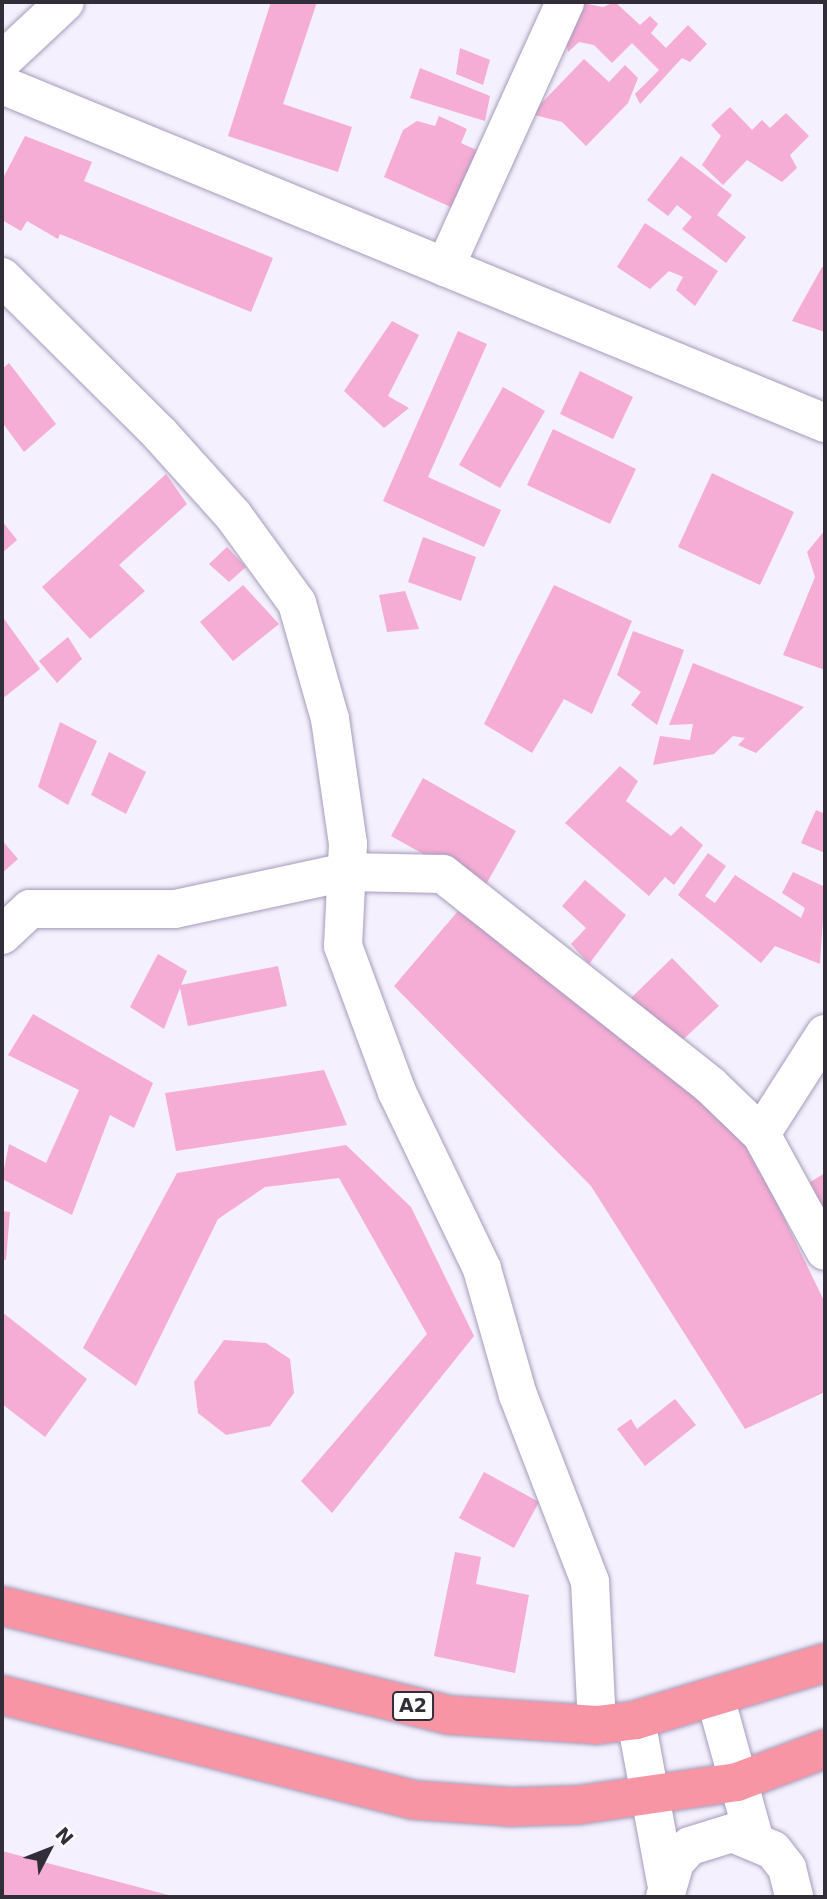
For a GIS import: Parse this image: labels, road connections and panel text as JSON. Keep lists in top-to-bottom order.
{
  "streets": {
    "highway": ["A2"]
  },
  "north": "top right"
}
